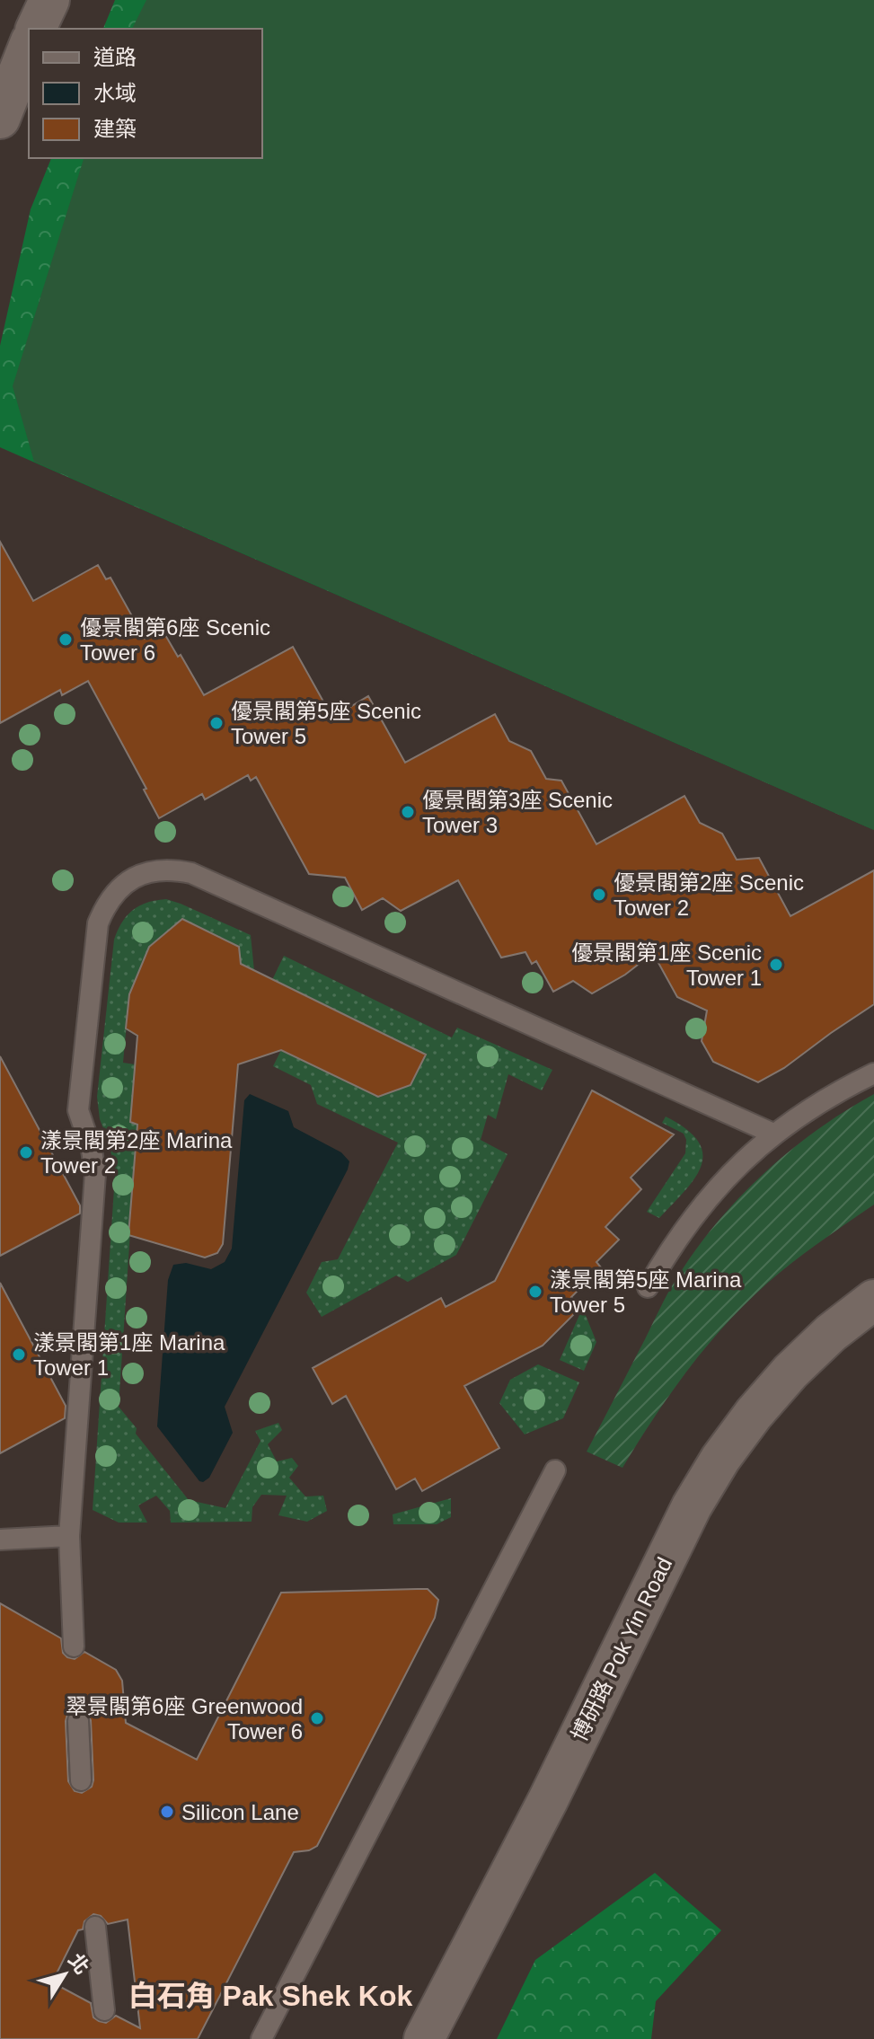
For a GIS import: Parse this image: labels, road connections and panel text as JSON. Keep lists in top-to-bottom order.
{
  "streets": {
    "street": ["博研路 Pok Yin Road"]
  },
  "districts": ["白石角 Pak Shek Kok"],
  "places": [
    "優景閣第6座 Scenic Tower 6",
    "優景閣第5座 Scenic Tower 5",
    "優景閣第3座 Scenic Tower 3",
    "優景閣第2座 Scenic Tower 2",
    "優景閣第1座 Scenic Tower 1",
    "漾景閣第2座 Marina Tower 2",
    "漾景閣第5座 Marina Tower 5",
    "漾景閣第1座 Marina Tower 1",
    "翠景閣第6座 Greenwood Tower 6",
    "Silicon Lane"
  ],
  "legend": ["道路", "水域", "建築"],
  "north": "top right"
}
